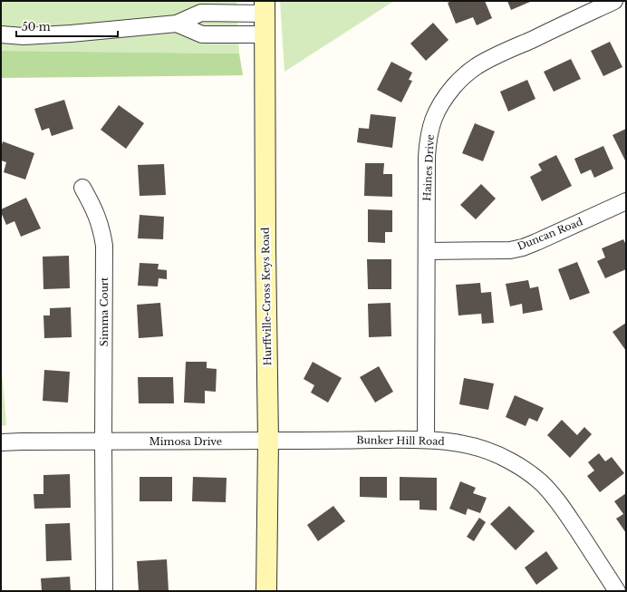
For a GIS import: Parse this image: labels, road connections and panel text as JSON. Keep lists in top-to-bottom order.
{
  "streets": {
    "main road": ["Hurffville-Cross Keys Road"],
    "street": [
      "Haines Drive",
      "Duncan Road",
      "Simma Court",
      "Bunker Hill Road",
      "Mimosa Drive"
    ]
  },
  "crossings": [
    ["Haines Drive", "Duncan Road"],
    ["Haines Drive", "Bunker Hill Road"],
    ["Hurffville-Cross Keys Road", "Bunker Hill Road"],
    ["Hurffville-Cross Keys Road", "Mimosa Drive"],
    ["Simma Court", "Mimosa Drive"],
    ["Bunker Hill Road", "Mimosa Drive"]
  ],
  "scale_bar": "50 m"
}
